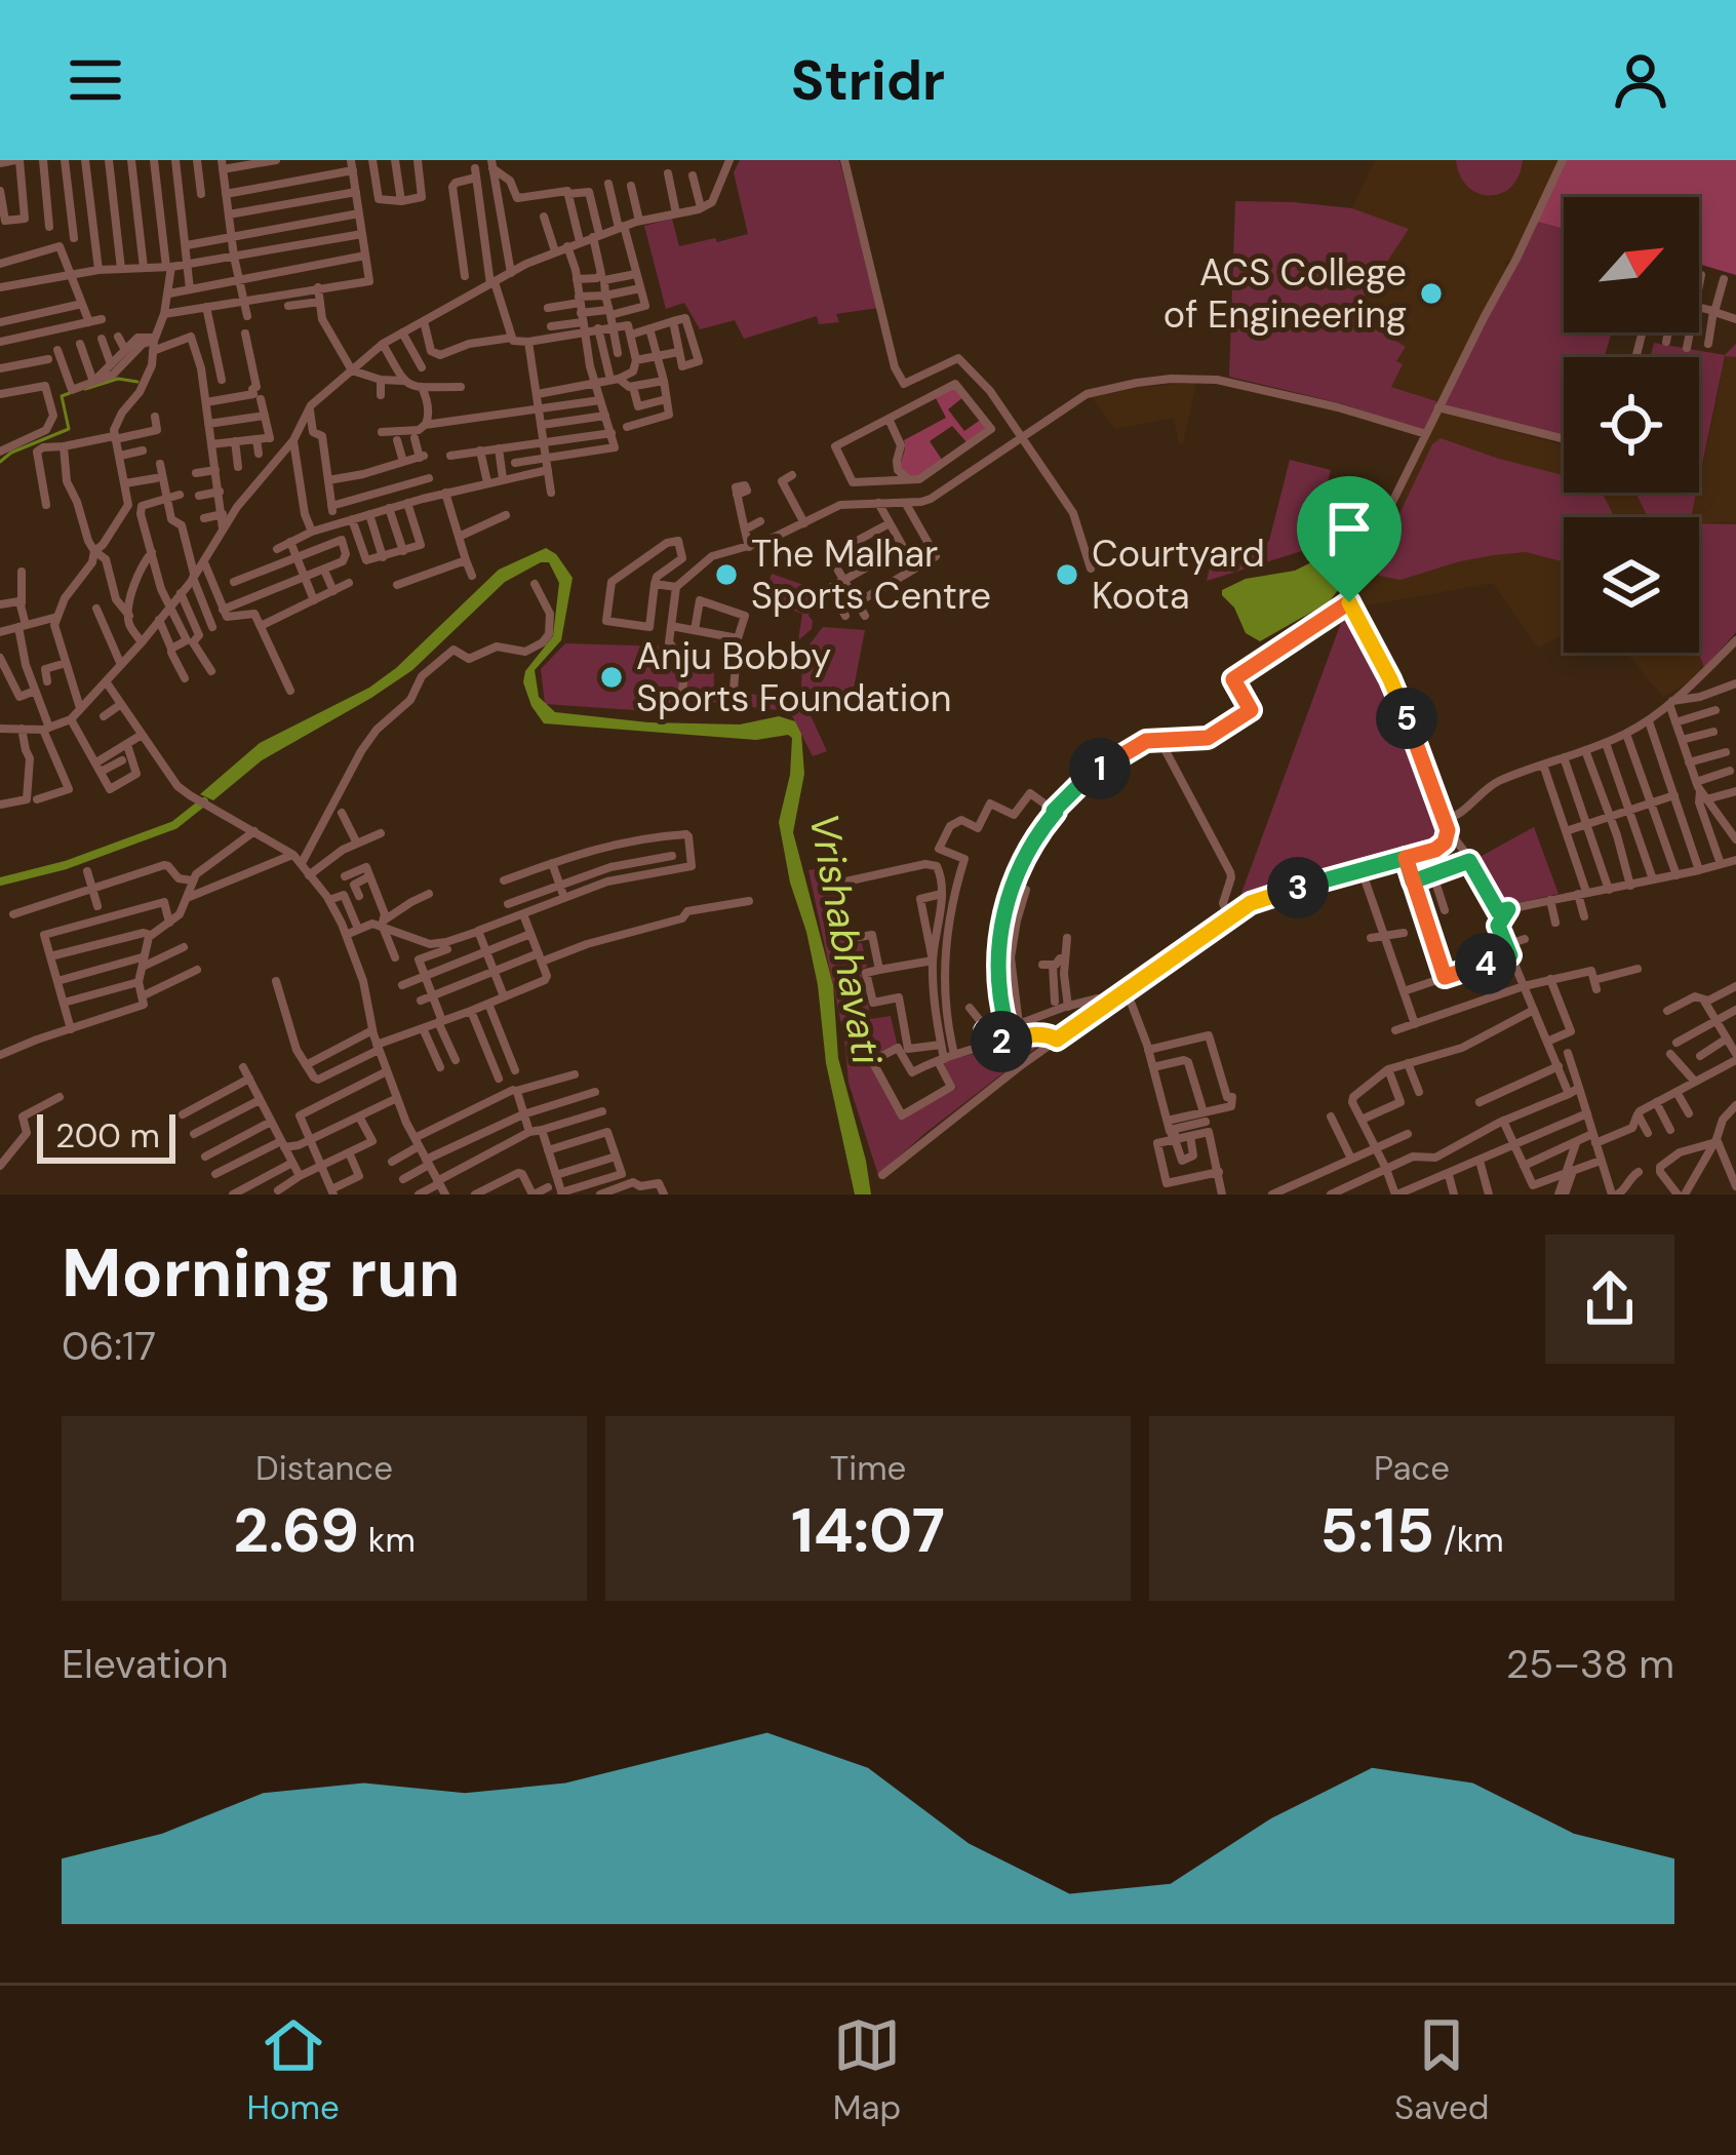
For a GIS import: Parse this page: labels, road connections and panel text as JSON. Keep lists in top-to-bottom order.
{
  "water": ["Vrishabhavati"],
  "places": [
    "ACS College of Engineering",
    "The Malhar Sports Centre",
    "Courtyard Koota",
    "Anju Bobby Sports Foundation"
  ],
  "scale_bar": "200 m",
  "north": "top right",
  "page": {
    "header": "Stridr",
    "pins": [
      "5",
      "1",
      "3",
      "4",
      "2"
    ],
    "scale": "200 m",
    "heading": ["Morning run", "06:17"],
    "stats": [
      ["Distance", "2.69 km"],
      ["Time", "14:07"],
      ["Pace", "5:15 /km"]
    ],
    "chart": ["Elevation", "25–38 m"],
    "tabs": ["Home", "Map", "Saved"]
  }
}
